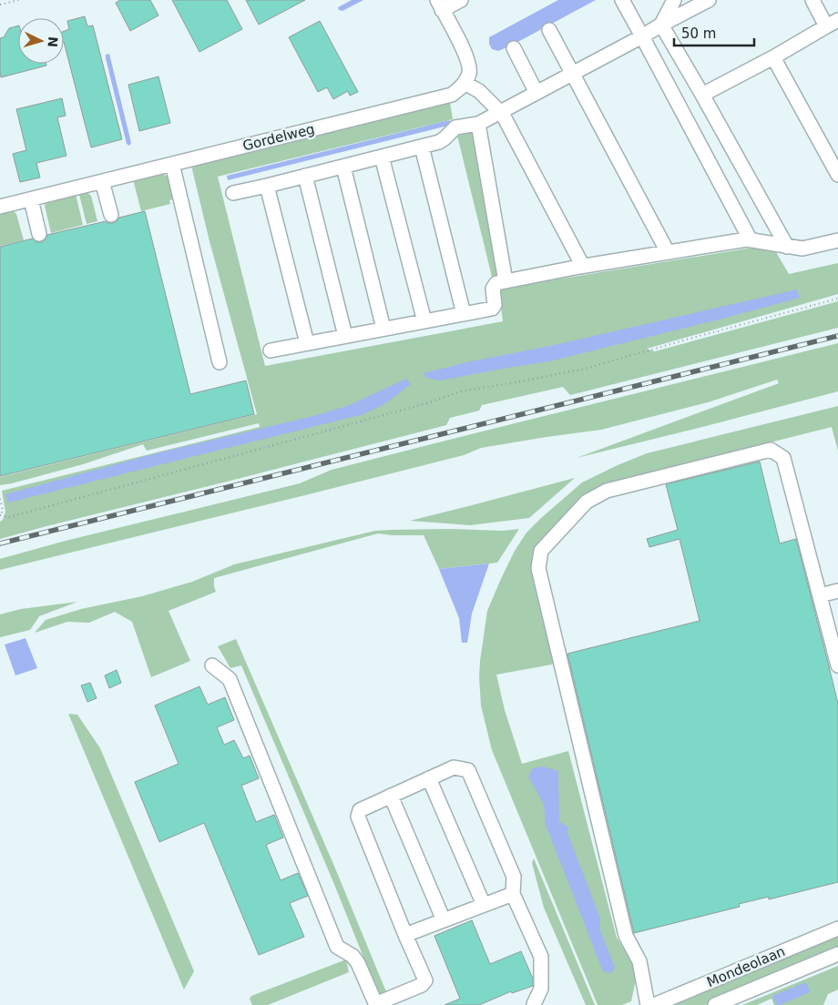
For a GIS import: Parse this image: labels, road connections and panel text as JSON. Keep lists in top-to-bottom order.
{
  "streets": {
    "street": ["Gordelweg", "Mondeolaan"]
  },
  "scale_bar": "50 m",
  "north": "right"
}
